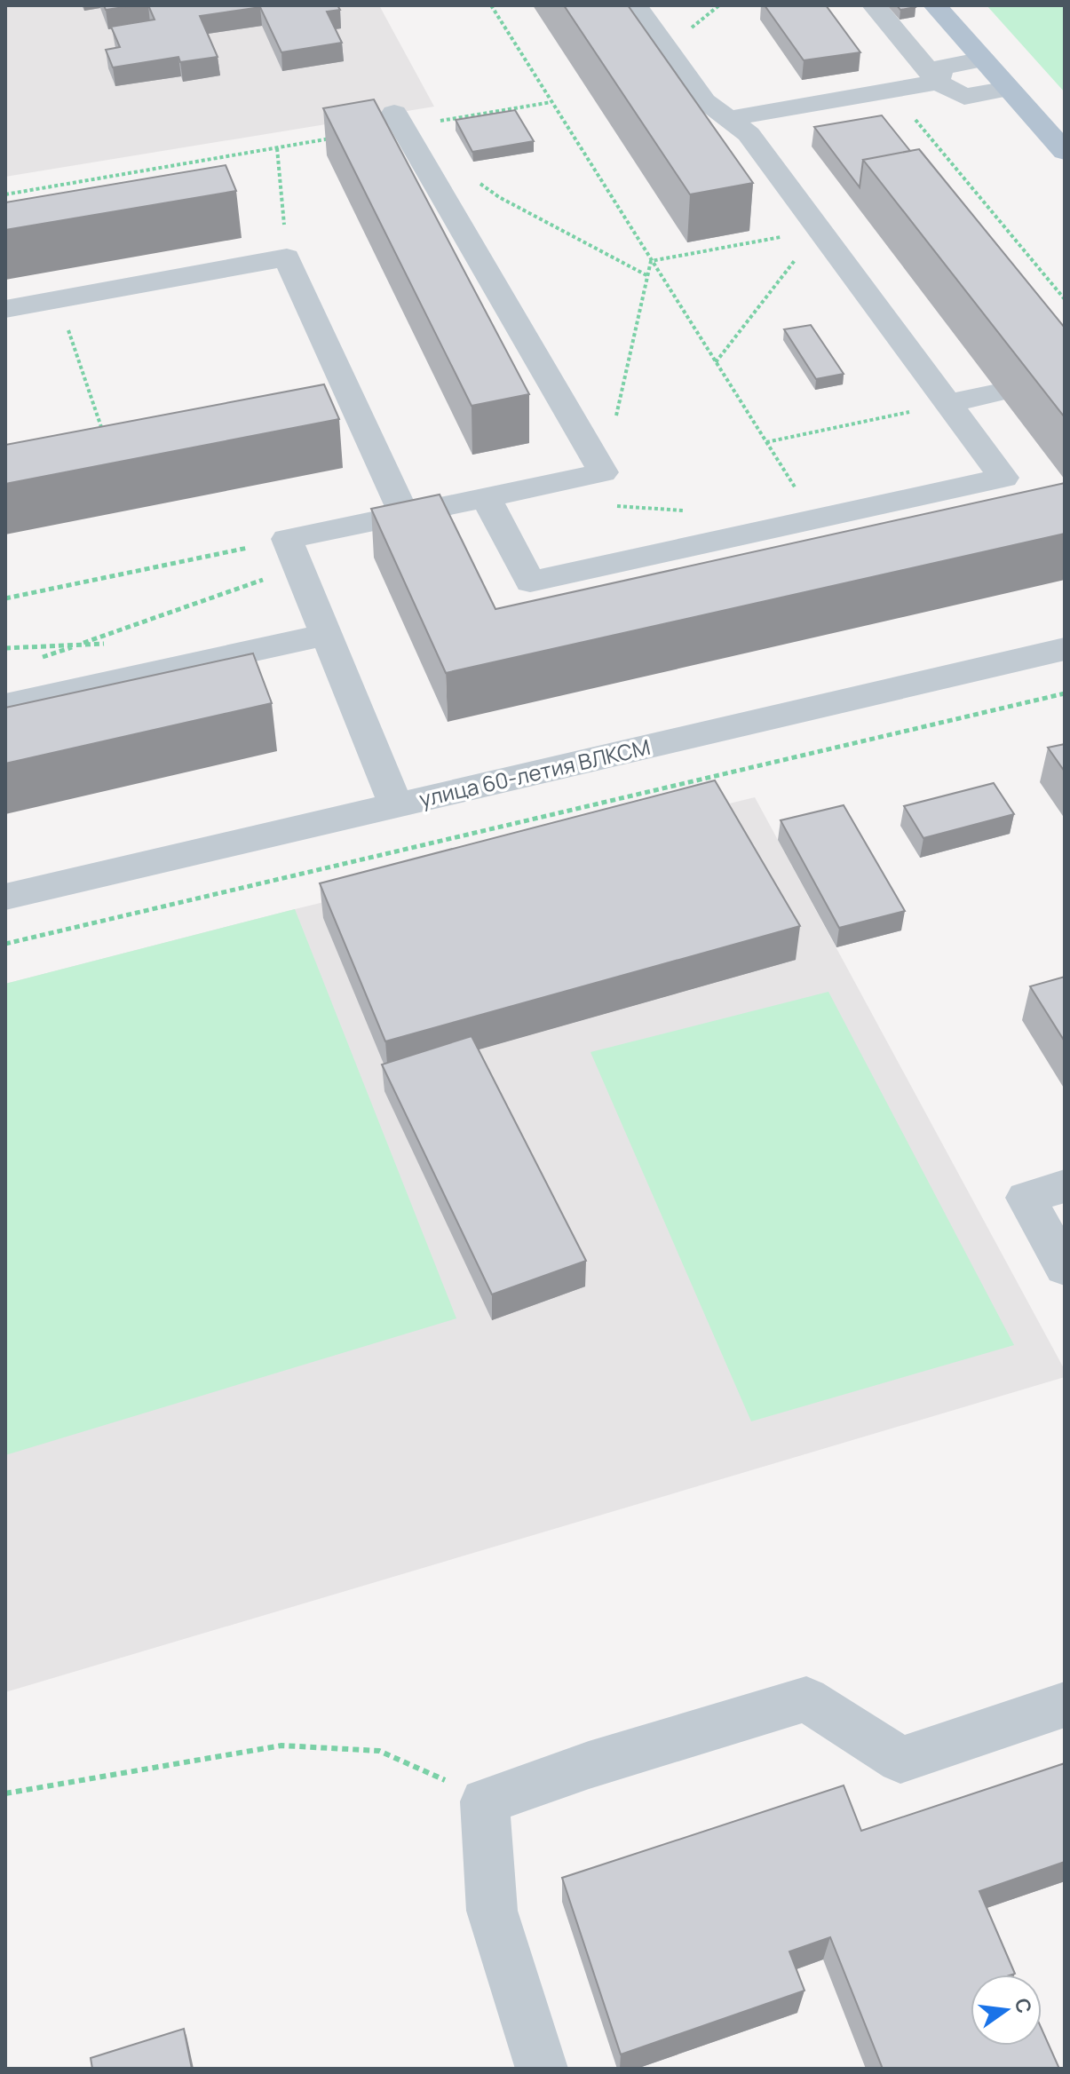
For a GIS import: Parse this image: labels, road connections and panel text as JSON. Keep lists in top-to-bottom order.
{
  "streets": {
    "street": ["улица 60-летия ВЛКСМ"]
  },
  "north": "right"
}
